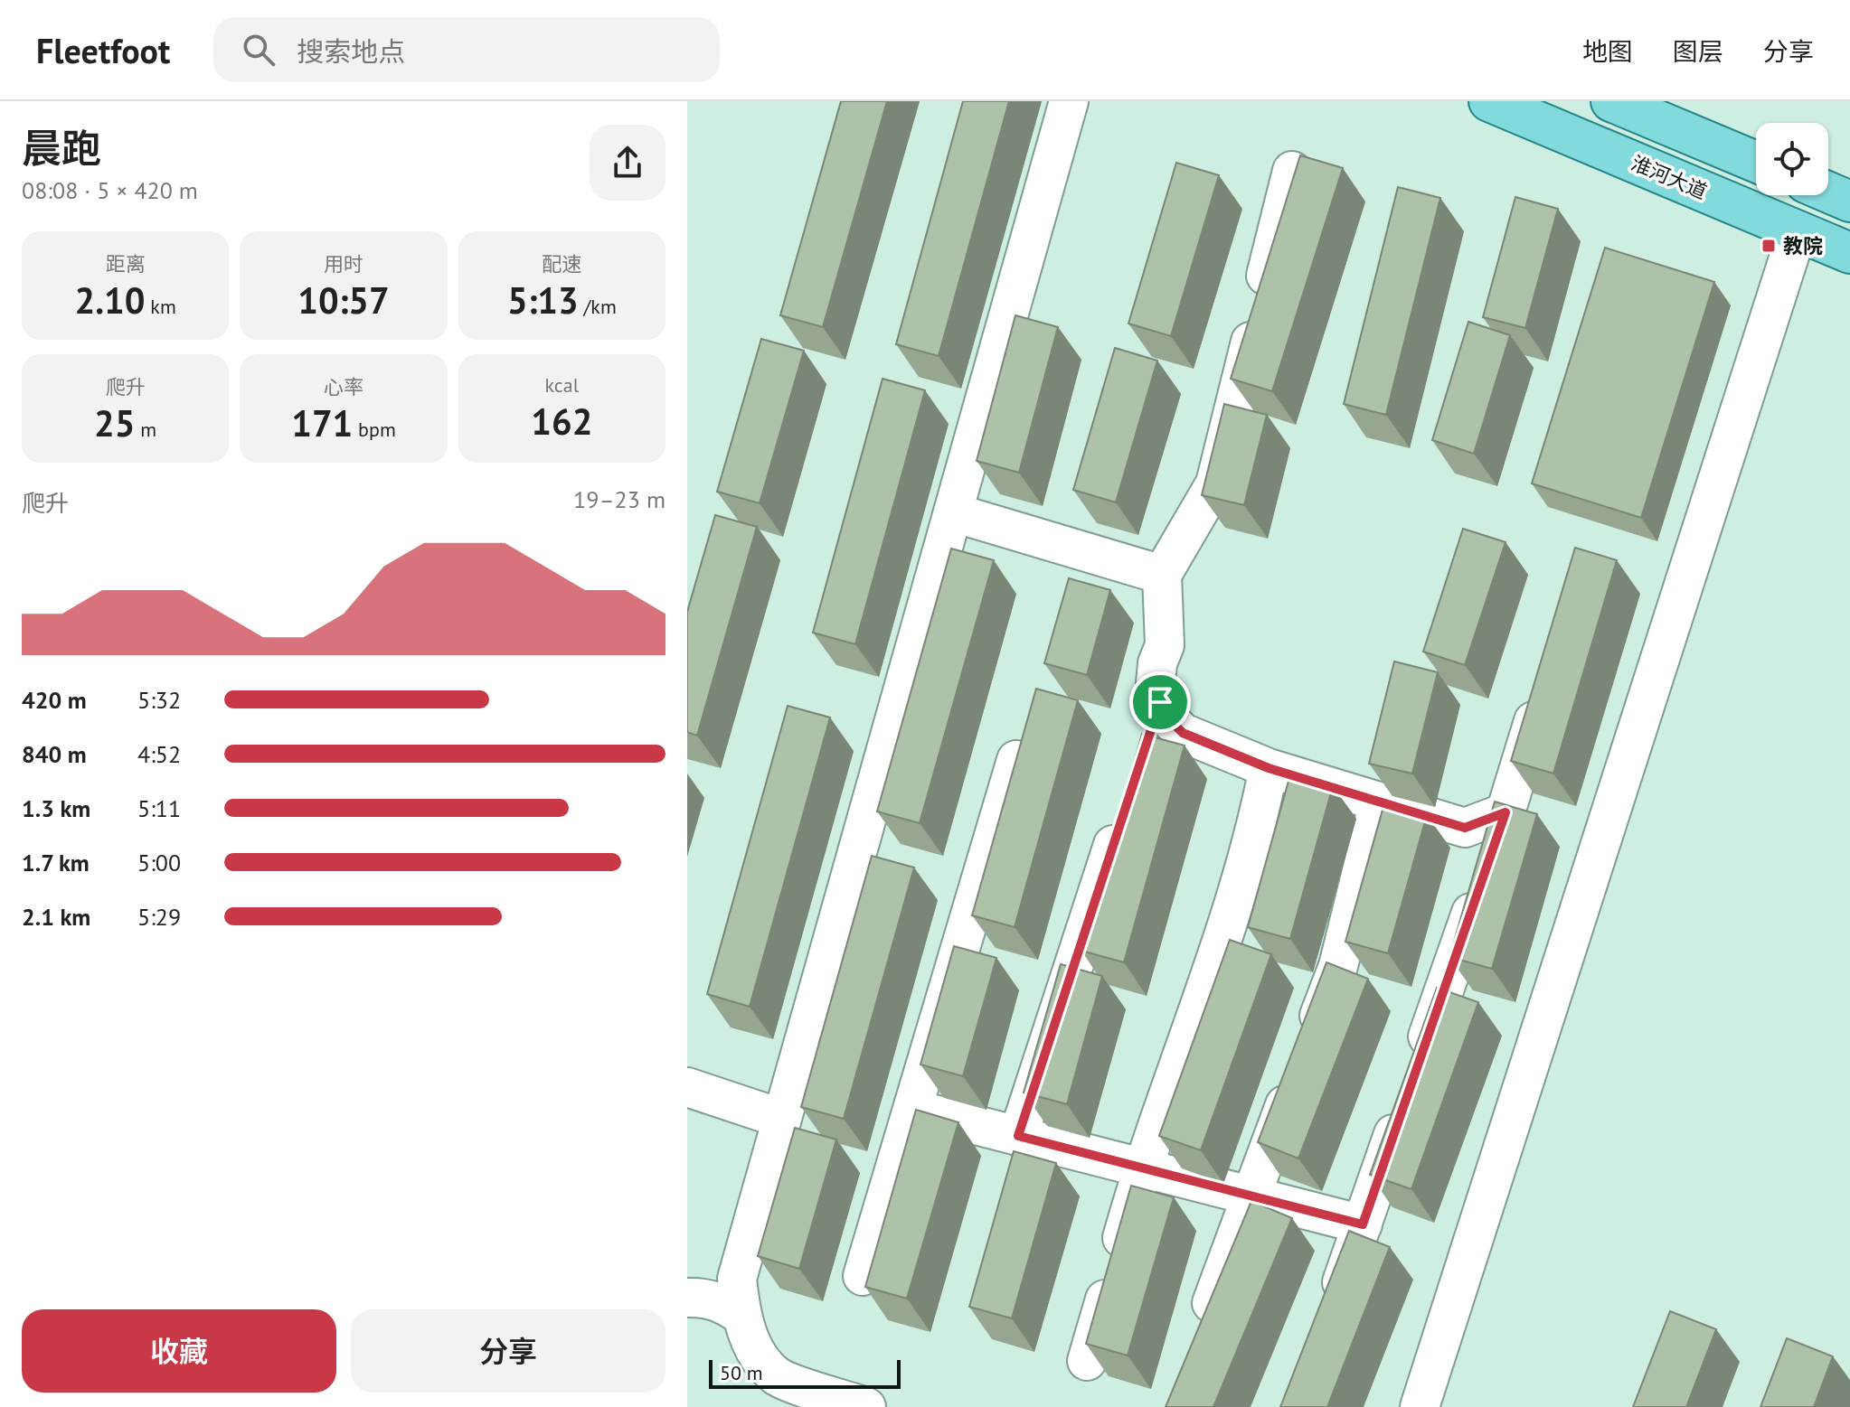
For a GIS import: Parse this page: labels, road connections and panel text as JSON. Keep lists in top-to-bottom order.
{
  "streets": {
    "main road": ["淮河大道"]
  },
  "places": {
    "transit": ["教院"]
  },
  "scale_bar": "50 m",
  "page": {
    "header": "Fleetfoot",
    "search": "搜索地点",
    "nav": ["地图", "图层", "分享"],
    "heading": ["晨跑", "08:08 · 5 × 420 m"],
    "stats": [
      ["距离", "2.10 km"],
      ["用时", "10:57"],
      ["配速", "5:13 /km"],
      ["爬升", "25 m"],
      ["心率", "171 bpm"],
      ["kcal", "162"]
    ],
    "chart": ["爬升", "19–23 m"],
    "list": [
      {
        "name": "420 m",
        "note": "5:32"
      },
      {
        "name": "840 m",
        "note": "4:52"
      },
      {
        "name": "1.3 km",
        "note": "5:11"
      },
      {
        "name": "1.7 km",
        "note": "5:00"
      },
      {
        "name": "2.1 km",
        "note": "5:29"
      }
    ],
    "buttons": ["收藏", "分享"],
    "scale": "50 m"
  }
}
